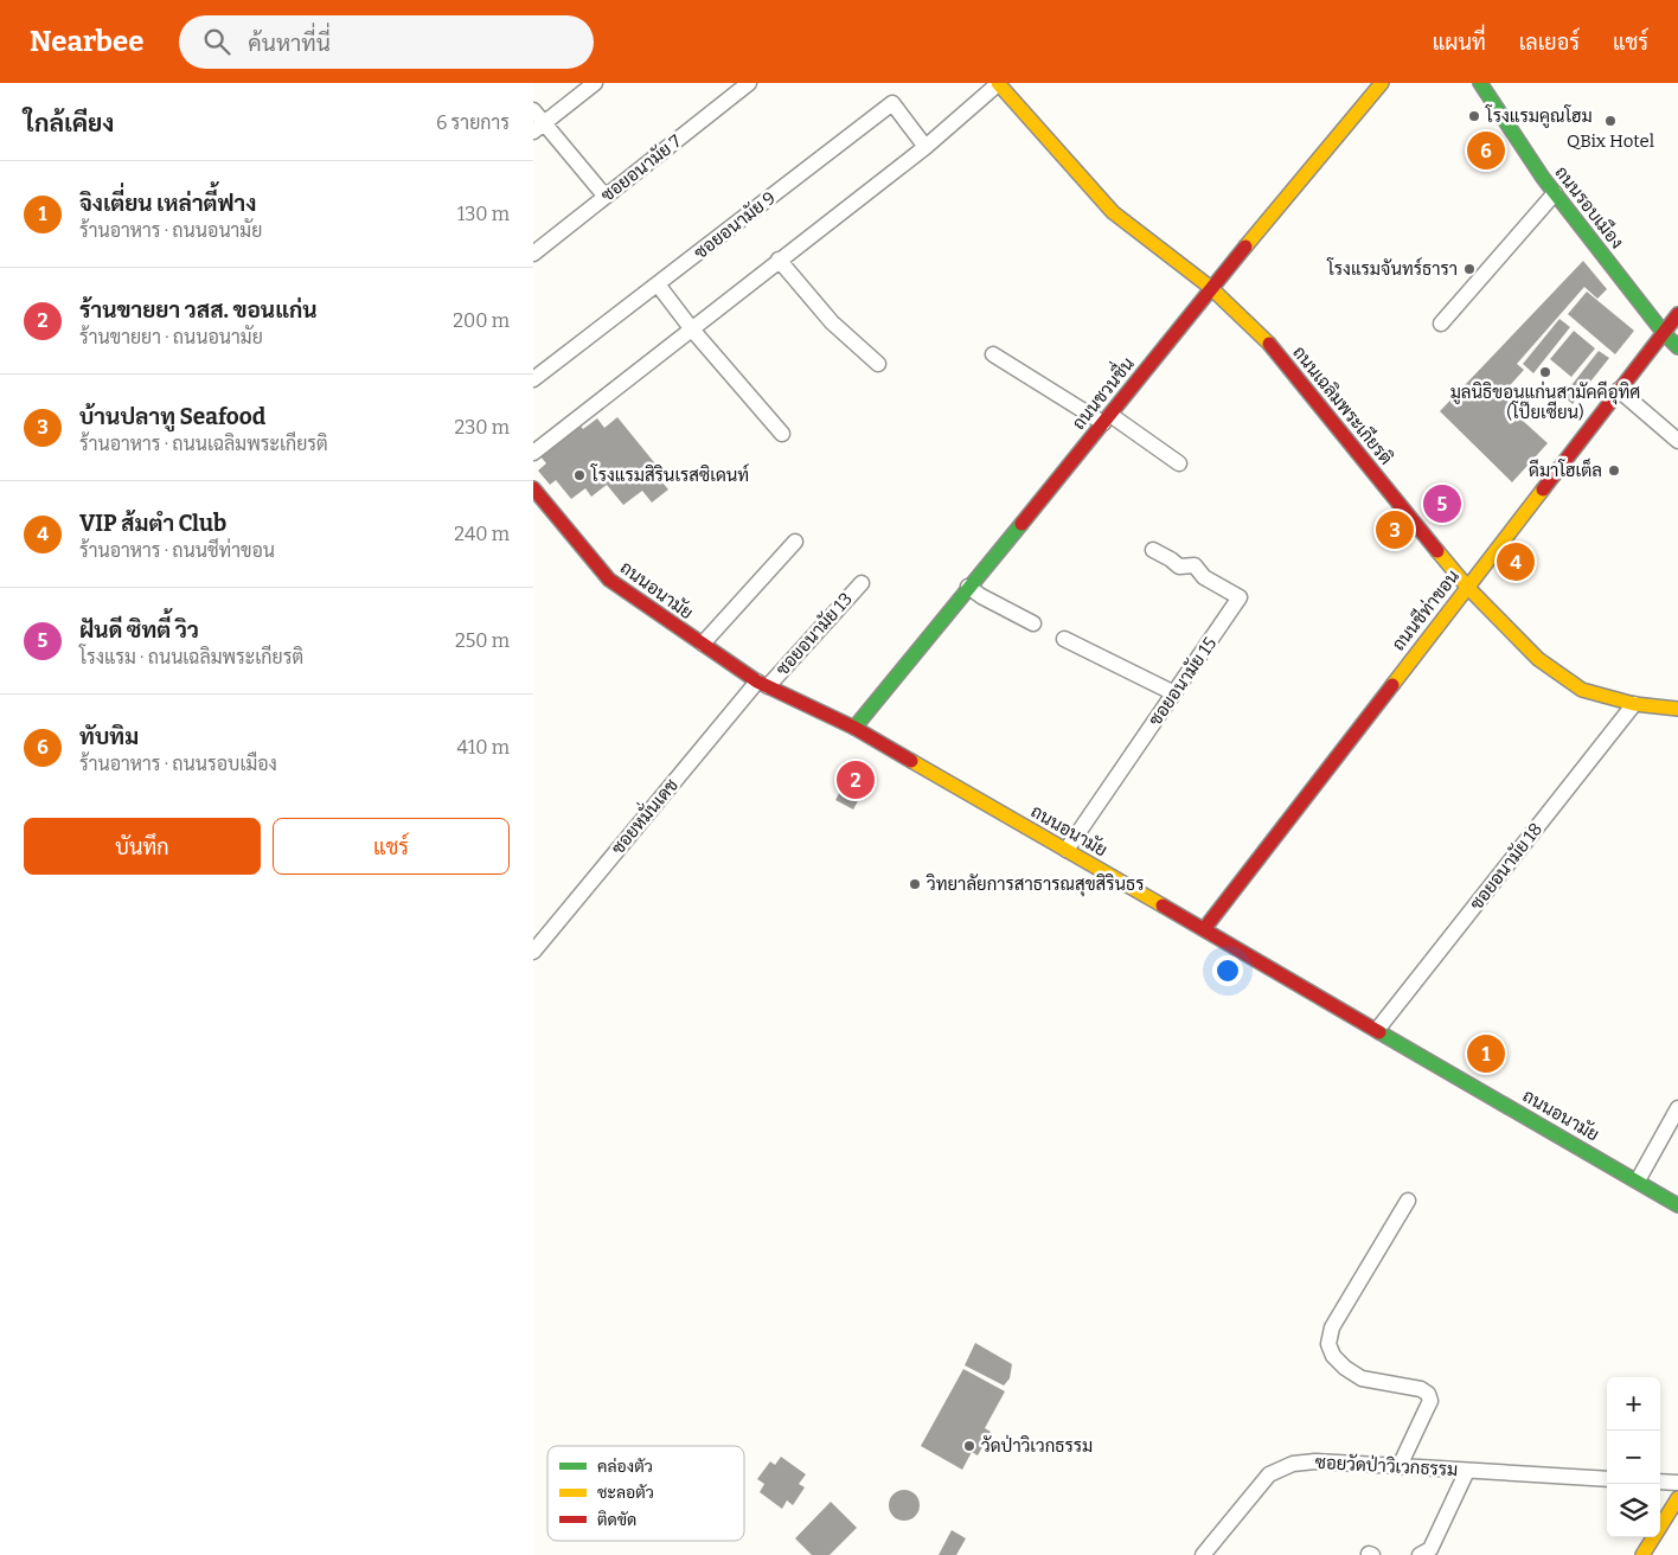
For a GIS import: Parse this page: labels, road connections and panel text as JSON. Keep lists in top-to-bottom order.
{
  "streets": {
    "street": [
      "ซอยอนามัย 7",
      "ถนนรอบเมือง",
      "ซอยอนามัย 9",
      "ถนนชวนชื่น",
      "ถนนเฉลิมพระเกียรติ",
      "ถนนอนามัย",
      "ถนนชีท่าขอน",
      "ซอยอนามัย 13",
      "ซอยอนามัย 15",
      "ซอยหมั่นเดช",
      "ซอยอนามัย 18",
      "ซอยวัดป่าวิเวกธรรม"
    ]
  },
  "crossings": [
    ["ถนนรอบเมือง", "ถนนชีท่าขอน"],
    ["ถนนชวนชื่น", "ถนนเฉลิมพระเกียรติ"],
    ["ถนนชวนชื่น", "ถนนอนามัย"],
    ["ถนนเฉลิมพระเกียรติ", "ถนนชีท่าขอน"],
    ["ถนนเฉลิมพระเกียรติ", "ซอยอนามัย 18"],
    ["ถนนอนามัย", "ถนนชีท่าขอน"],
    ["ถนนอนามัย", "ซอยอนามัย 13"],
    ["ถนนอนามัย", "ซอยอนามัย 15"],
    ["ถนนอนามัย", "ซอยหมั่นเดช"],
    ["ถนนอนามัย", "ซอยอนามัย 18"],
    ["ซอยอนามัย 13", "ซอยหมั่นเดช"]
  ],
  "places": [
    "โรงแรมคูณโฮม",
    "QBix Hotel",
    "โรงแรมจันทร์ธารา",
    "มูลนิธิขอนแก่นสามัคคีอุทิศ (โป๊ยเซียน)",
    "ดีมาโฮเต็ล",
    "โรงแรมสิรินเรสซิเดนท์",
    "วิทยาลัยการสาธารณสุขสิรินธร",
    "วัดป่าวิเวกธรรม"
  ],
  "legend": ["คล่องตัว", "ชะลอตัว", "ติดขัด"],
  "page": {
    "header": "Nearbee",
    "search": "ค้นหาที่นี่",
    "nav": ["แผนที่", "เลเยอร์", "แชร์"],
    "heading": ["ใกล้เคียง", "6 รายการ"],
    "pins": [
      "6",
      "5",
      "3",
      "4",
      "2",
      "1"
    ],
    "list": [
      {
        "mark": "1",
        "name": "จิงเตี่ยน เหล่าตี้ฟาง",
        "note": "ร้านอาหาร · ถนนอนามัย",
        "value": "130 m"
      },
      {
        "mark": "2",
        "name": "ร้านขายยา วสส. ขอนแก่น",
        "note": "ร้านขายยา · ถนนอนามัย",
        "value": "200 m"
      },
      {
        "mark": "3",
        "name": "บ้านปลาทู Seafood",
        "note": "ร้านอาหาร · ถนนเฉลิมพระเกียรติ",
        "value": "230 m"
      },
      {
        "mark": "4",
        "name": "VIP ส้มตำ Club",
        "note": "ร้านอาหาร · ถนนชีท่าขอน",
        "value": "240 m"
      },
      {
        "mark": "5",
        "name": "ฝันดี ซิทตี้ วิว",
        "note": "โรงแรม · ถนนเฉลิมพระเกียรติ",
        "value": "250 m"
      },
      {
        "mark": "6",
        "name": "ทับทิม",
        "note": "ร้านอาหาร · ถนนรอบเมือง",
        "value": "410 m"
      }
    ],
    "buttons": ["บันทึก", "แชร์"],
    "map_buttons": ["+", "−"]
  }
}
